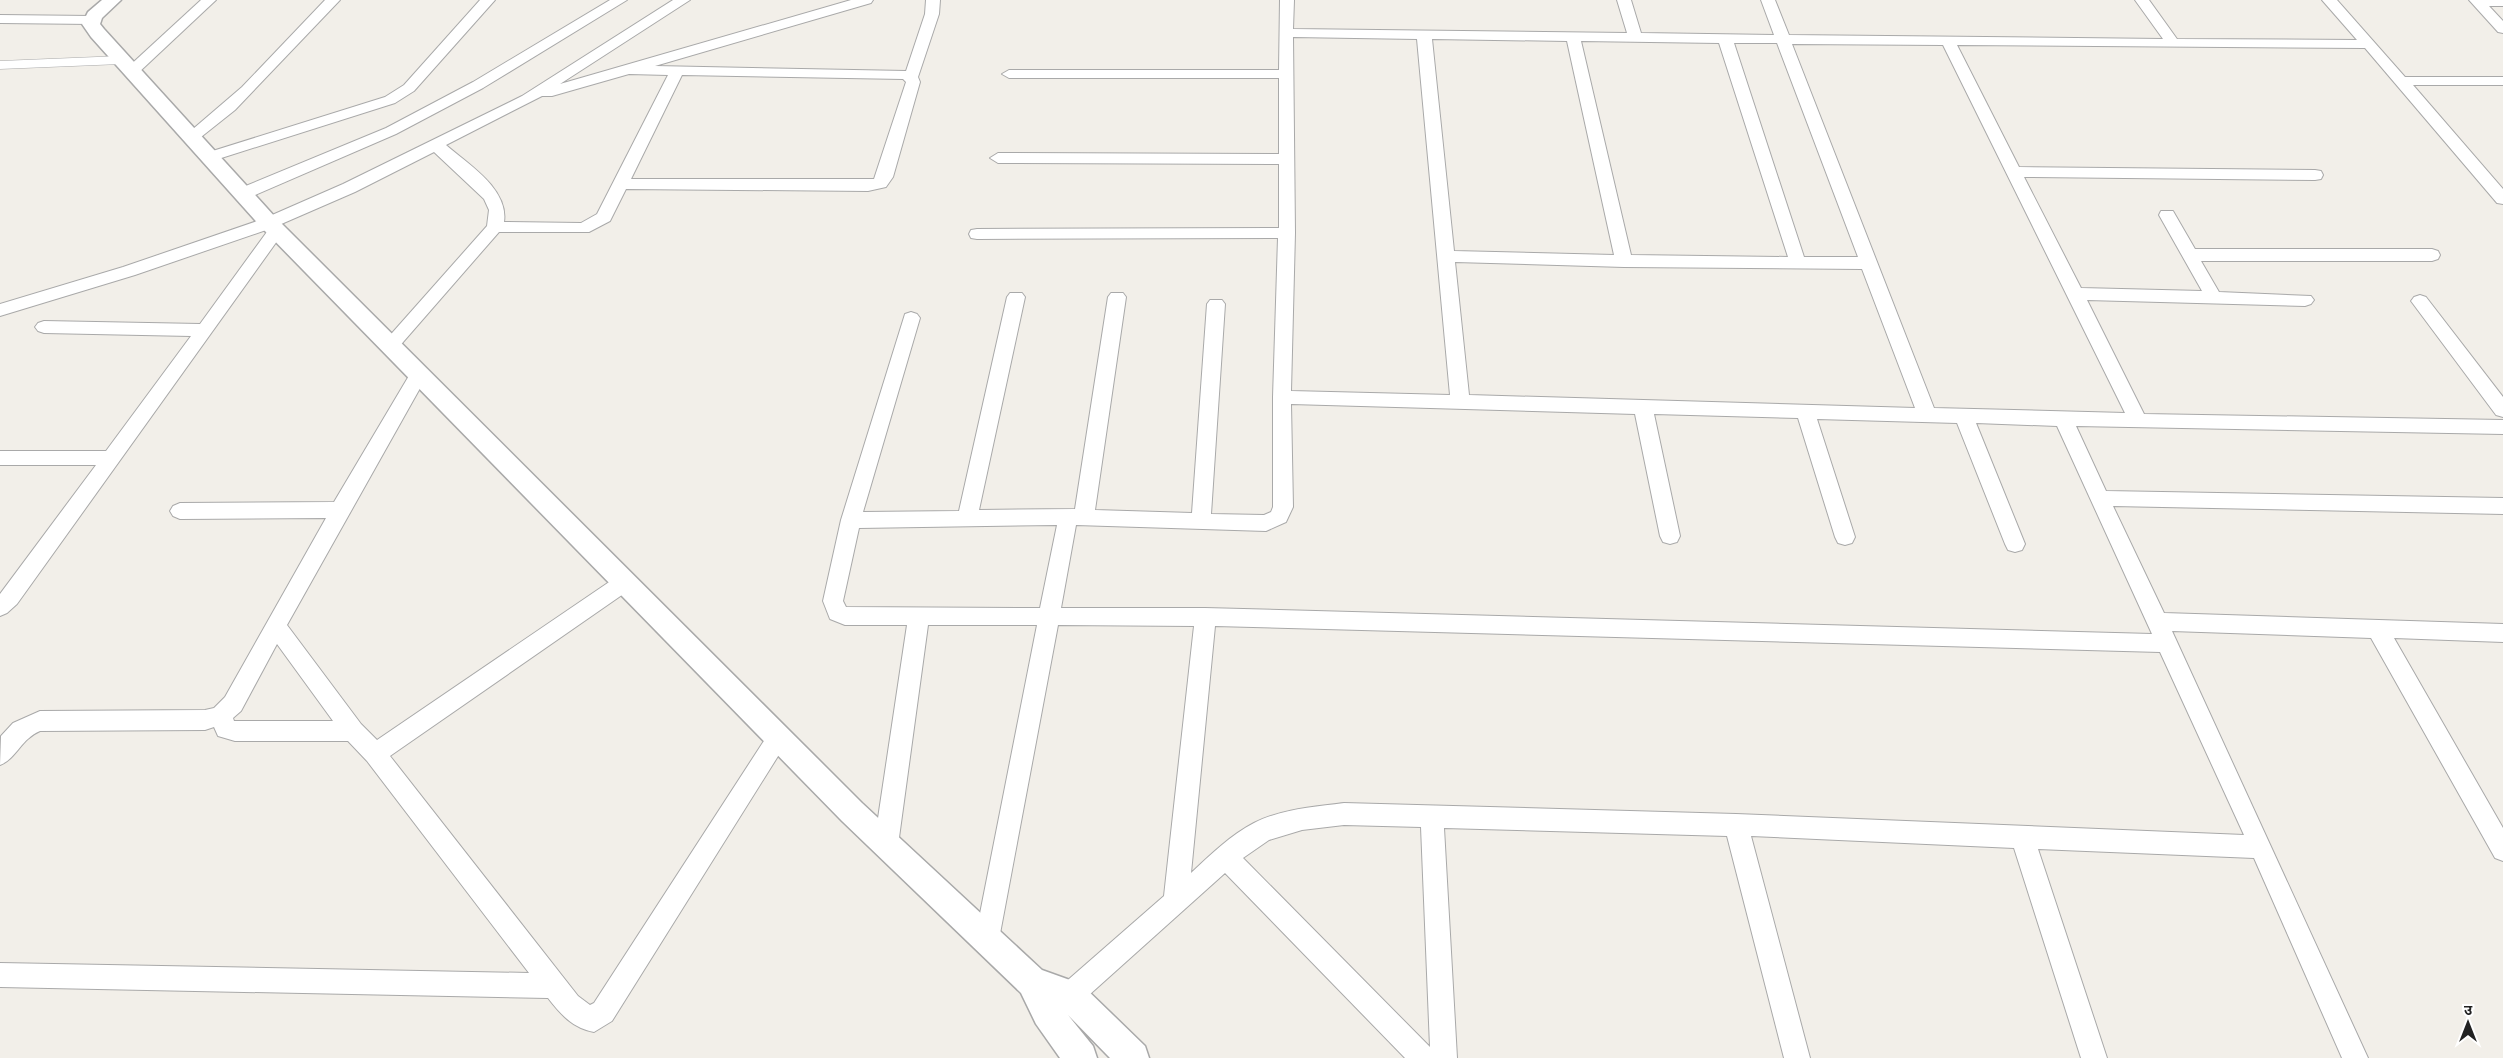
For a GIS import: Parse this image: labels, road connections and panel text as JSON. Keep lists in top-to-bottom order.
{
  "north": "top"
}
